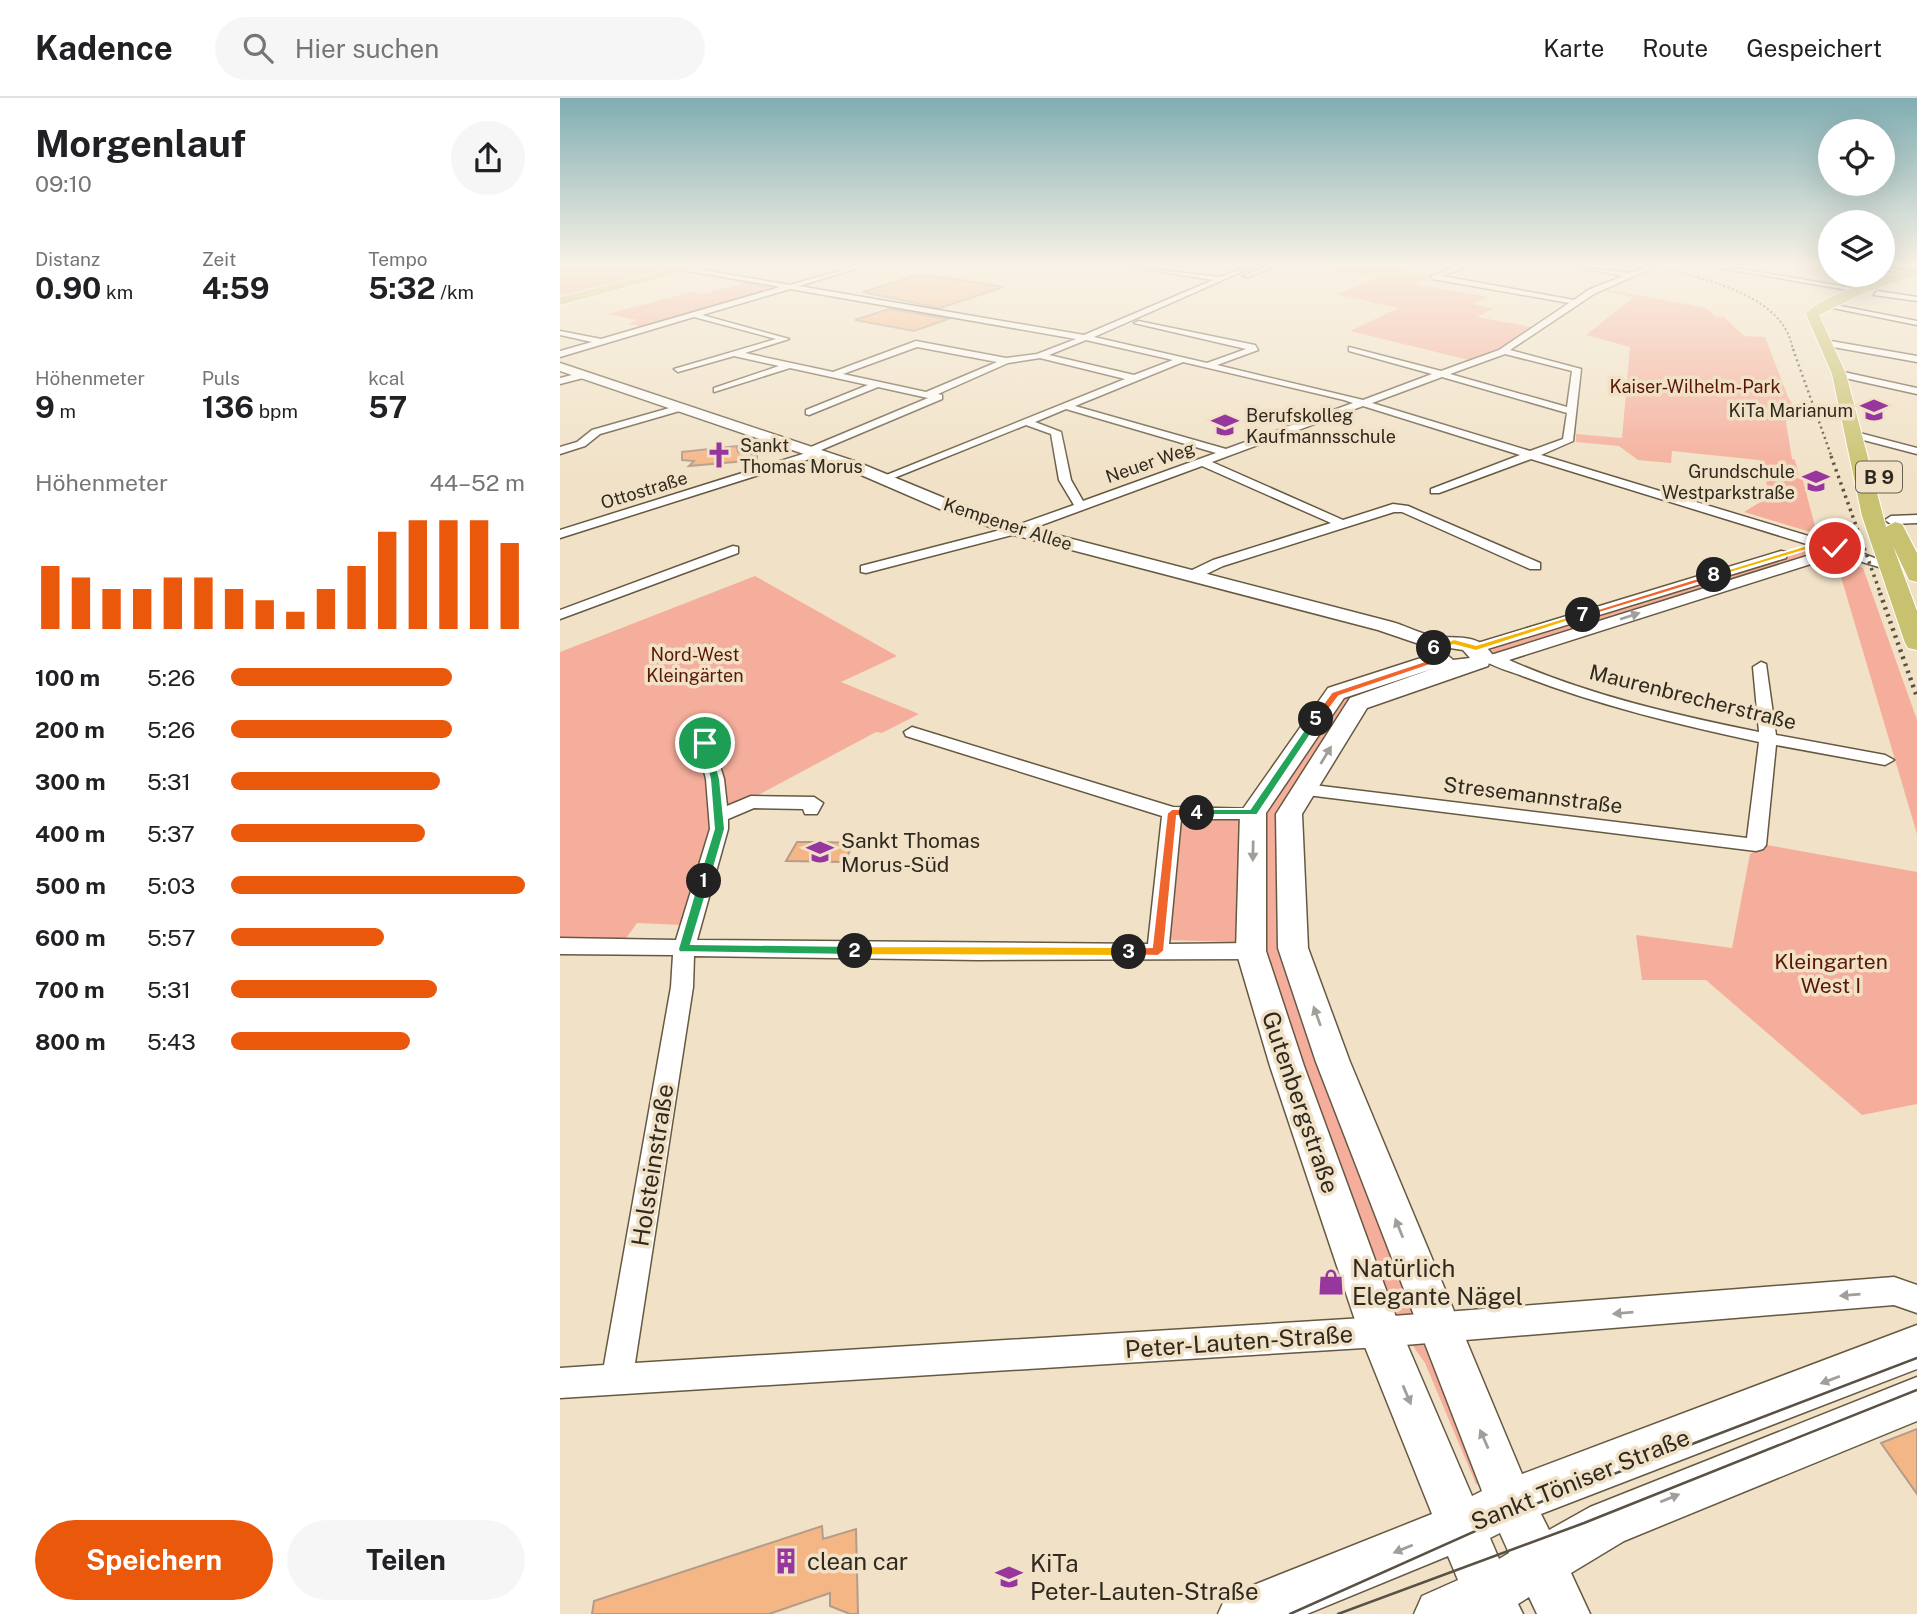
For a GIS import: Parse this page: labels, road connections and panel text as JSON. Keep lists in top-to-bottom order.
{
  "streets": {
    "main road": ["B 9"],
    "street": [
      "Neuer Weg",
      "Ottostraße",
      "Kempener Allee",
      "Maurenbrecherstraße",
      "Stresemannstraße",
      "Gutenbergstraße",
      "Holsteinstraße",
      "Peter-Lauten-Straße",
      "Sankt Töniser Straße"
    ]
  },
  "crossings": [
    ["Neuer Weg", "Kempener Allee"],
    ["Ottostraße", "Kempener Allee"],
    ["Kempener Allee", "Maurenbrecherstraße"],
    ["Maurenbrecherstraße", "Stresemannstraße"],
    ["Stresemannstraße", "Gutenbergstraße"],
    ["Gutenbergstraße", "Peter-Lauten-Straße"],
    ["Gutenbergstraße", "Sankt Töniser Straße"],
    ["Holsteinstraße", "Peter-Lauten-Straße"]
  ],
  "parks": ["Kaiser-Wilhelm-Park", "Nord-West Kleingärten", "Kleingarten West I"],
  "places": {
    "school or university": [
      "KiTa Marianum",
      "Berufskolleg Kaufmannsschule",
      "Grundschule Westparkstraße",
      "Sankt Thomas Morus-Süd",
      "KiTa Peter-Lauten-Straße"
    ],
    "church": ["Sankt Thomas Morus"],
    "shop": ["Natürlich Elegante Nägel"],
    "building": ["clean car"]
  },
  "page": {
    "header": "Kadence",
    "search": "Hier suchen",
    "nav": ["Karte", "Route", "Gespeichert"],
    "heading": ["Morgenlauf", "09:10"],
    "stats": [
      ["Distanz", "0.90 km"],
      ["Zeit", "4:59"],
      ["Tempo", "5:32 /km"],
      ["Höhenmeter", "9 m"],
      ["Puls", "136 bpm"],
      ["kcal", "57"]
    ],
    "chart": ["Höhenmeter", "44–52 m"],
    "pins": [
      "8",
      "7",
      "6",
      "5",
      "4",
      "1",
      "2",
      "3"
    ],
    "list": [
      {
        "name": "100 m",
        "note": "5:26"
      },
      {
        "name": "200 m",
        "note": "5:26"
      },
      {
        "name": "300 m",
        "note": "5:31"
      },
      {
        "name": "400 m",
        "note": "5:37"
      },
      {
        "name": "500 m",
        "note": "5:03"
      },
      {
        "name": "600 m",
        "note": "5:57"
      },
      {
        "name": "700 m",
        "note": "5:31"
      },
      {
        "name": "800 m",
        "note": "5:43"
      }
    ],
    "buttons": ["Speichern", "Teilen"]
  }
}
